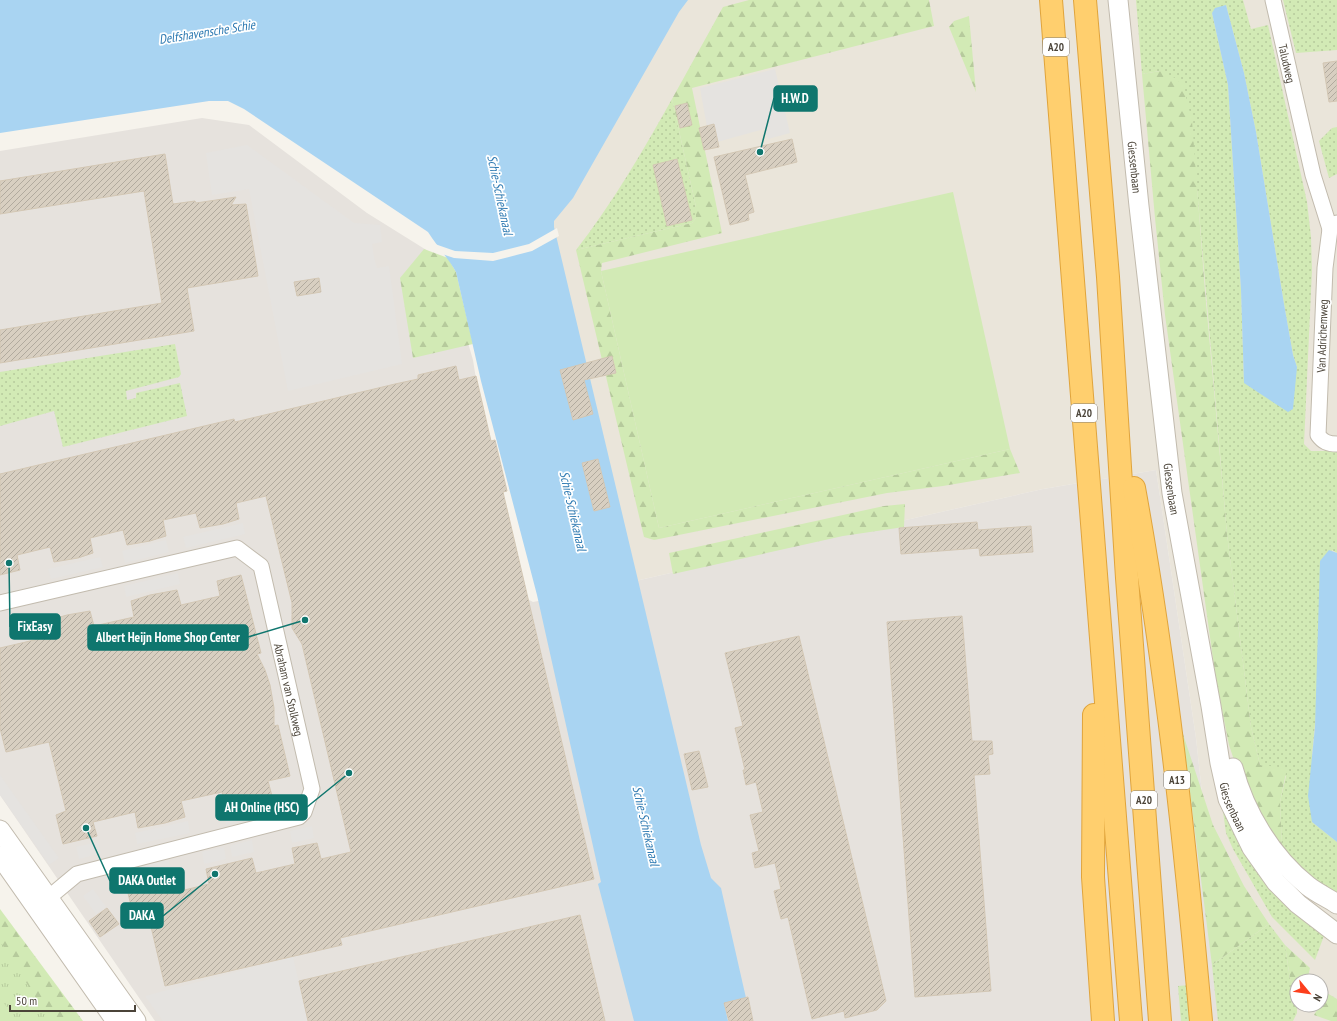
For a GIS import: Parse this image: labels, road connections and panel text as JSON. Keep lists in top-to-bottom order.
{
  "streets": {
    "highway": ["A20", "A13"],
    "street": [
      "Taludweg",
      "Giessenbaan",
      "Van Adrichemweg",
      "Abraham van Stolkweg"
    ]
  },
  "crossings": [
    ["A20", "A13"],
    ["Taludweg", "Van Adrichemweg"]
  ],
  "water": ["Delfshavensche Schie", "Schie-Schiekanaal"],
  "places": [
    "H.W.D",
    "FixEasy",
    "Albert Heijn Home Shop Center",
    "AH Online (HSC)",
    "DAKA Outlet",
    "DAKA"
  ],
  "scale_bar": "50 m",
  "north": "bottom right"
}
